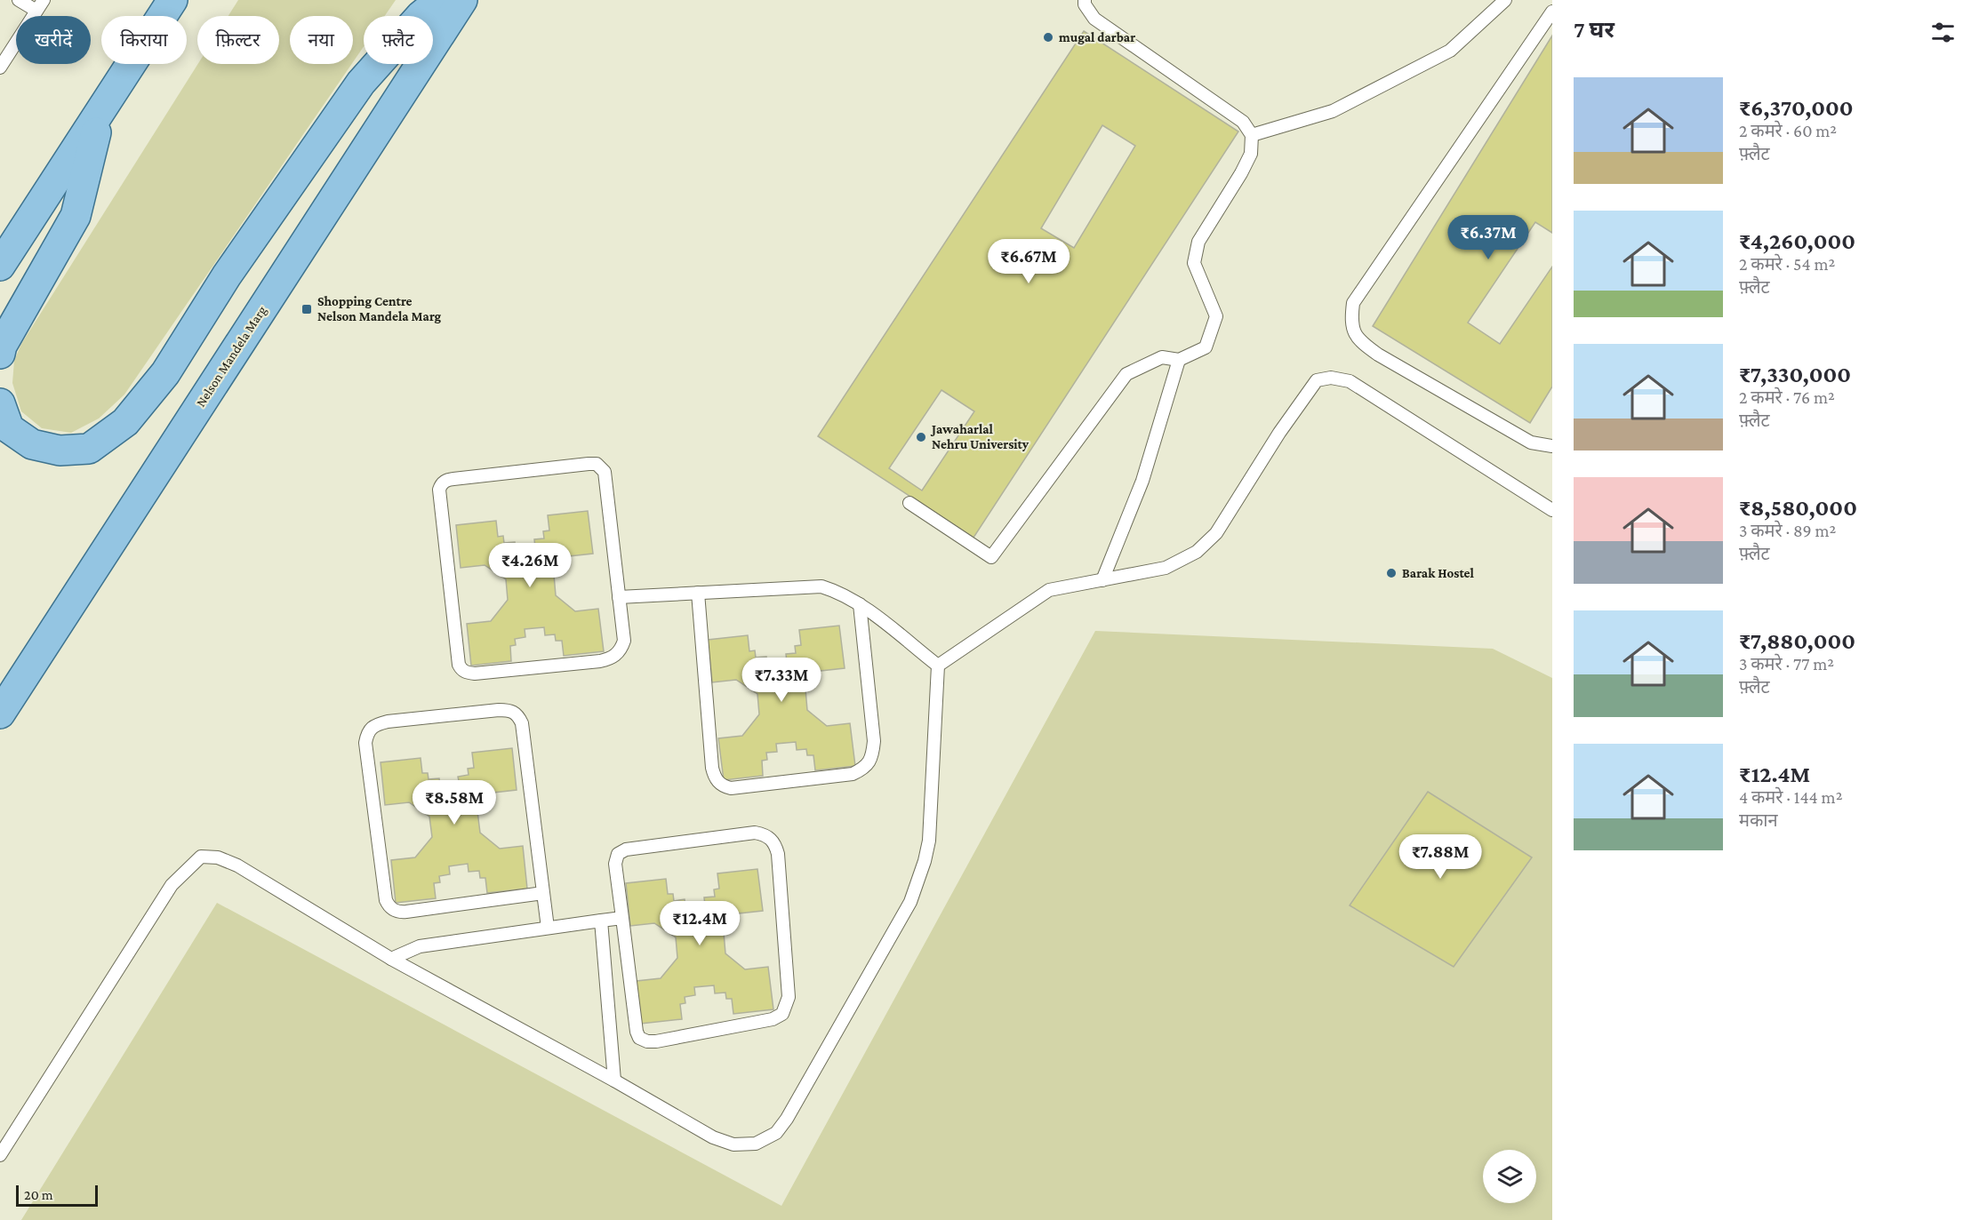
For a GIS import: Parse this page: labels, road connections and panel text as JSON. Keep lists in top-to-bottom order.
{
  "streets": {
    "main road": ["Nelson Mandela Marg"]
  },
  "places": {
    "other": ["mugal darbar", "Jawaharlal Nehru University", "Barak Hostel"],
    "transit": ["Shopping Centre Nelson Mandela Marg"]
  },
  "scale_bar": "20 m",
  "page": {
    "heading": "7 घर",
    "chip": [
      "खरीदें",
      "किराया",
      "फ़िल्टर",
      "नया",
      "फ़्लैट"
    ],
    "list": [
      {
        "name": "₹6,370,000",
        "note": "2 कमरे · 60 m² · फ़्लैट"
      },
      {
        "name": "₹4,260,000",
        "note": "2 कमरे · 54 m² · फ़्लैट"
      },
      {
        "name": "₹7,330,000",
        "note": "2 कमरे · 76 m² · फ़्लैट"
      },
      {
        "name": "₹8,580,000",
        "note": "3 कमरे · 89 m² · फ़्लैट"
      },
      {
        "name": "₹7,880,000",
        "note": "3 कमरे · 77 m² · फ़्लैट"
      },
      {
        "name": "₹12.4M",
        "note": "4 कमरे · 144 m² · मकान"
      }
    ],
    "price": [
      "₹6.37M",
      "₹6.67M",
      "₹4.26M",
      "₹7.33M",
      "₹8.58M",
      "₹7.88M",
      "₹12.4M"
    ],
    "scale": "20 m"
  }
}
